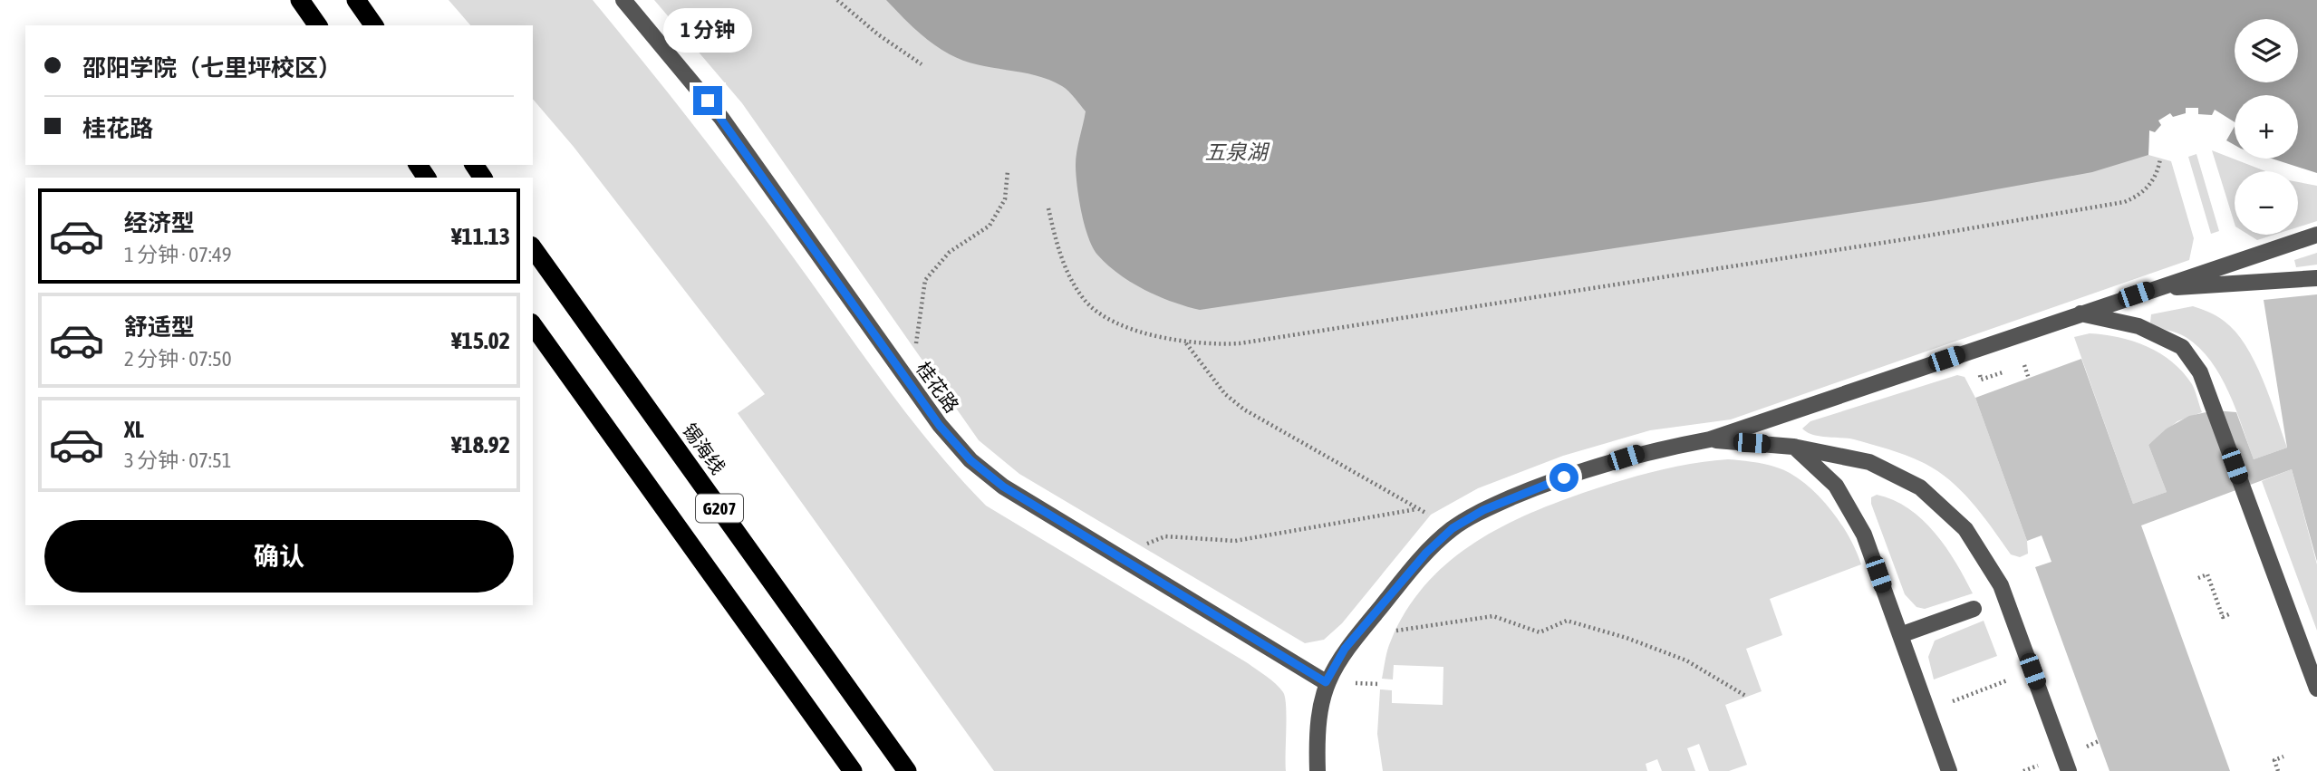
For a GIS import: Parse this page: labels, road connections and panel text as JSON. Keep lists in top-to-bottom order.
{
  "streets": {
    "highway": ["锡海线", "G207"],
    "lane": ["桂花路"]
  },
  "water": ["五泉湖"],
  "page": {
    "bubble": "1 分钟",
    "map_buttons": ["+", "−"],
    "banner": ["邵阳学院（七里坪校区）", "桂花路"],
    "list": [
      {
        "name": "经济型",
        "note": "1 分钟 · 07:49",
        "value": "¥11.13"
      },
      {
        "name": "舒适型",
        "note": "2 分钟 · 07:50",
        "value": "¥15.02"
      },
      {
        "name": "XL",
        "note": "3 分钟 · 07:51",
        "value": "¥18.92"
      }
    ],
    "buttons": "确认"
  }
}
